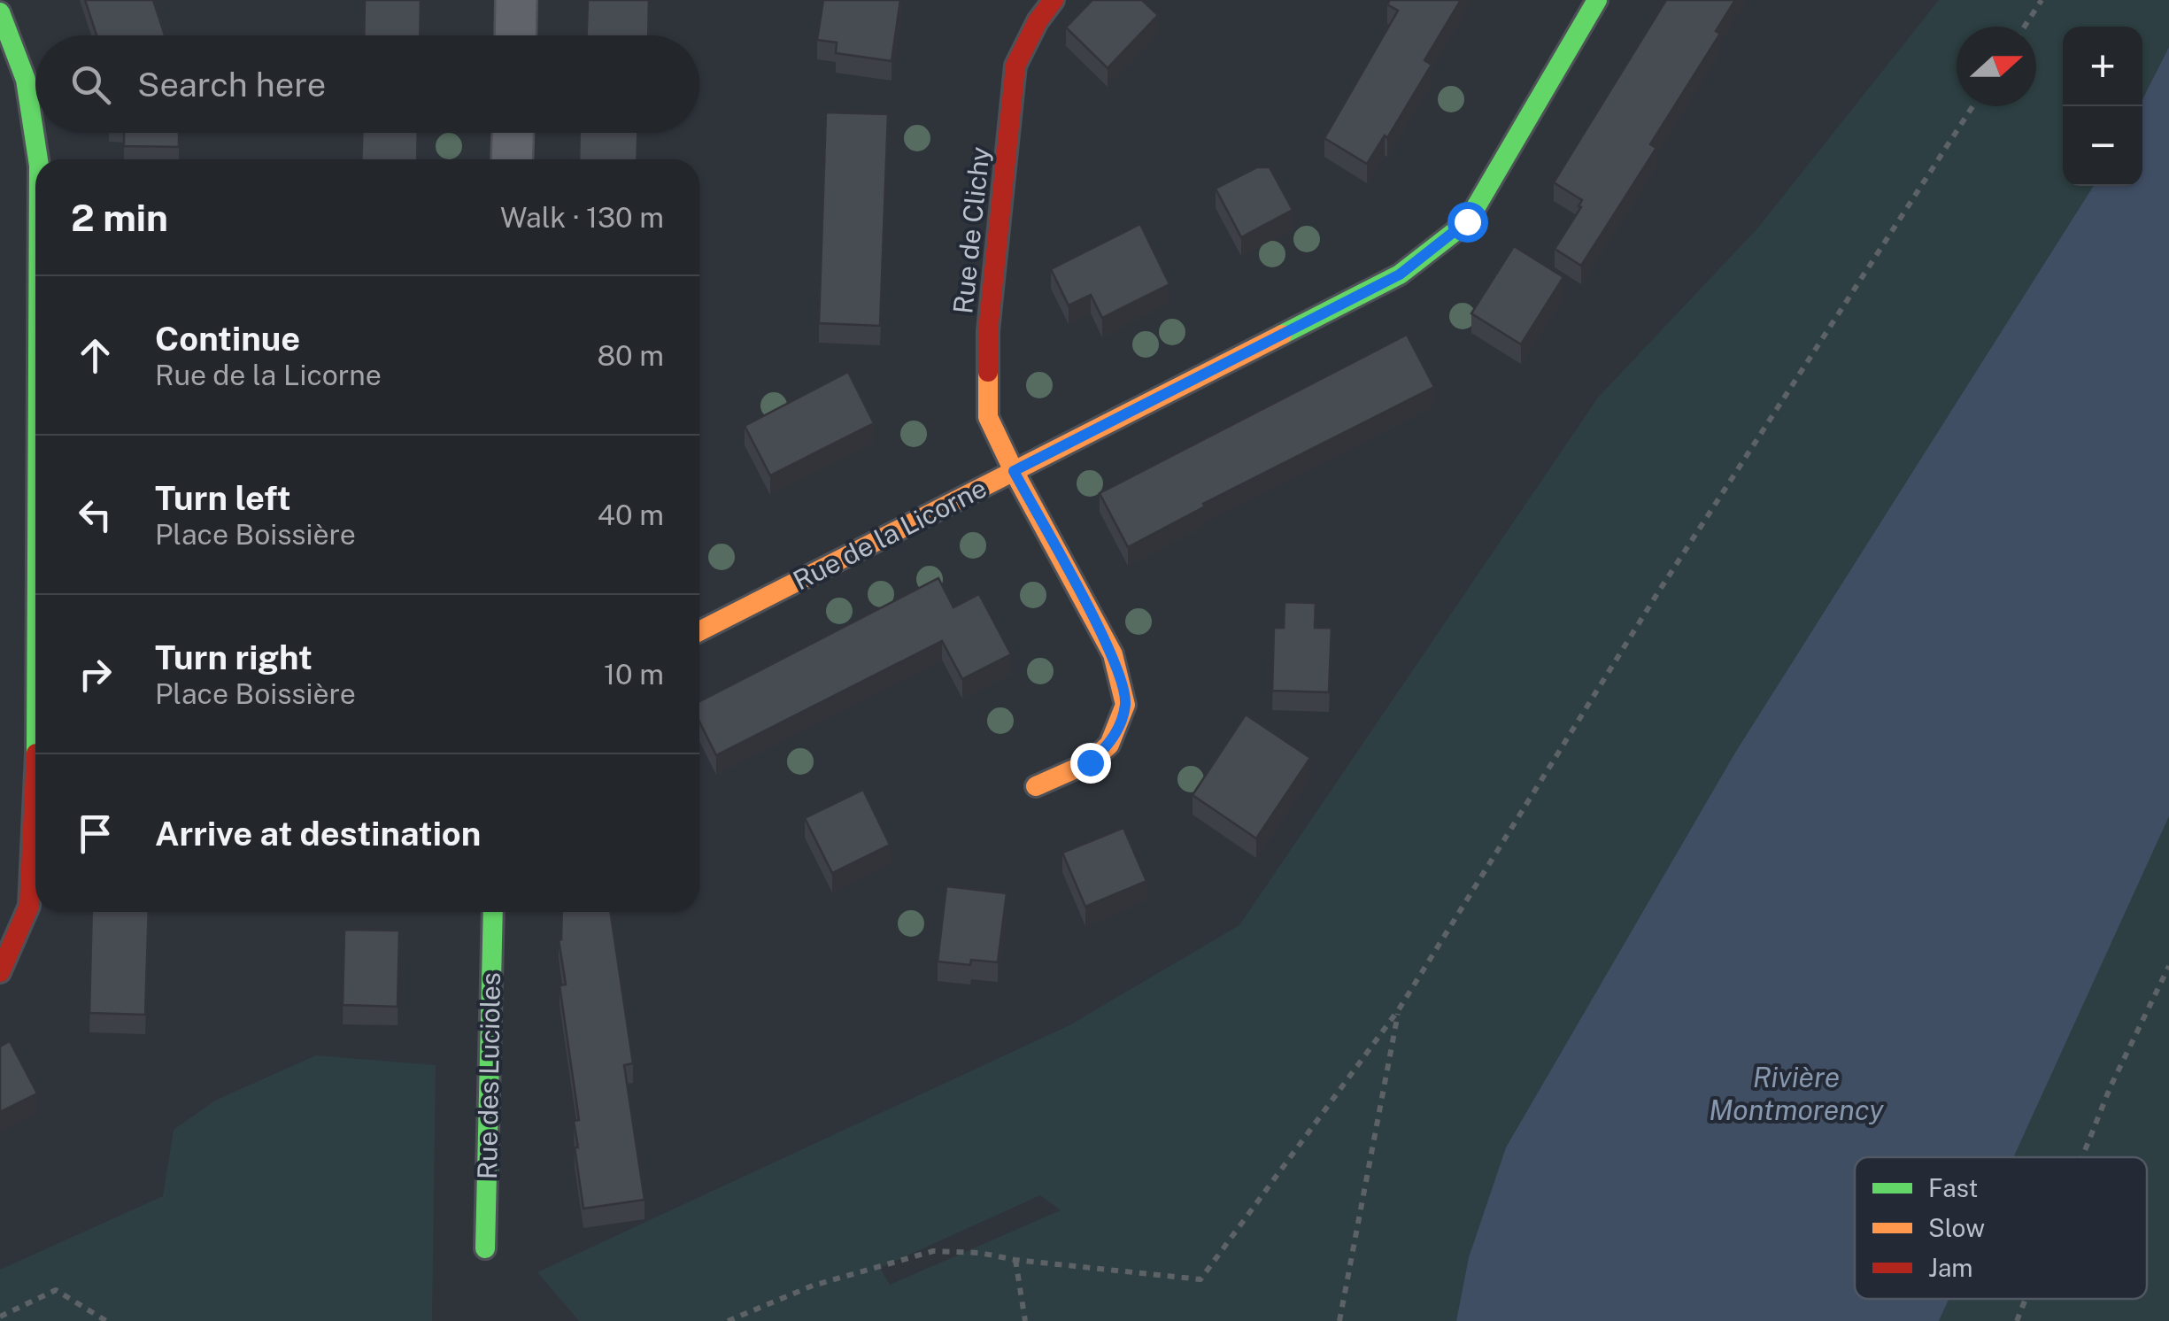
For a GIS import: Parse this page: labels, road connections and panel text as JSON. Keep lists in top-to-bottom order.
{
  "streets": {
    "street": ["Rue de Clichy", "Rue de la Licorne", "Rue des Lucioles"]
  },
  "crossings": [
    ["Rue de Clichy", "Rue de la Licorne"]
  ],
  "water": ["Rivière Montmorency"],
  "legend": ["Fast", "Slow", "Jam"],
  "north": "right",
  "page": {
    "map_buttons": ["+", "−"],
    "search": "Search here",
    "heading": ["2 min", "Walk · 130 m"],
    "list": [
      ["Continue", "Rue de la Licorne", "80 m"],
      ["Turn left", "Place Boissière", "40 m"],
      ["Turn right", "Place Boissière", "10 m"],
      "Arrive at destination"
    ]
  }
}
